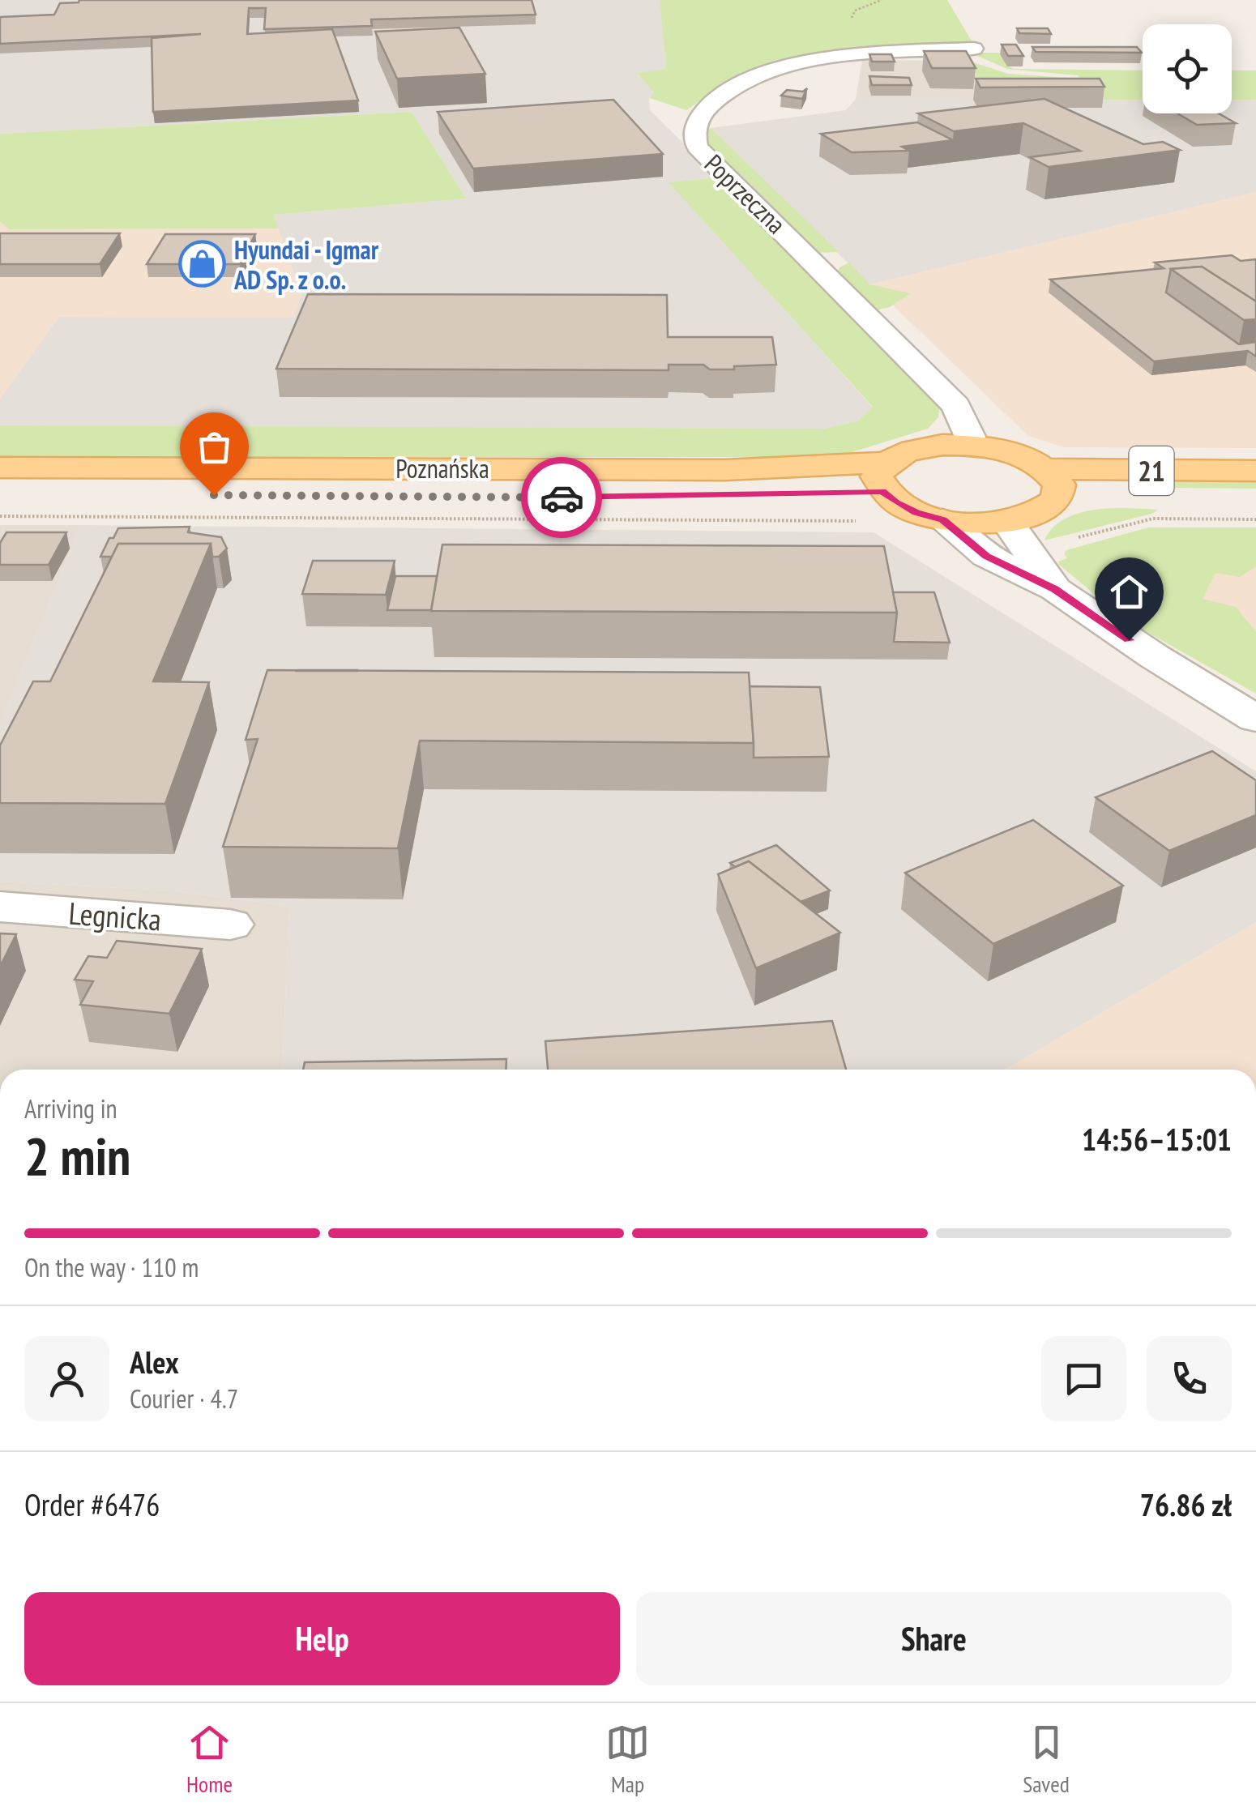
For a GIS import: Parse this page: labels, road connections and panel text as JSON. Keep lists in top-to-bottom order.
{
  "streets": {
    "main road": ["Poznańska", "21"],
    "street": ["Poprzeczna", "Legnicka"]
  },
  "crossings": [
    ["Poprzeczna", "21"],
    ["Poznańska", "21"]
  ],
  "places": {
    "shop": ["Hyundai - Igmar AD Sp. z o.o."]
  },
  "page": {
    "heading": ["2 min", "Arriving in", "14:56–15:01"],
    "panel": [
      "Alex",
      "Courier · 4.7",
      "Order #6476",
      "76.86 zł"
    ],
    "bar": "On the way · 110 m",
    "buttons": ["Help", "Share"],
    "tabs": ["Home", "Map", "Saved"]
  }
}
